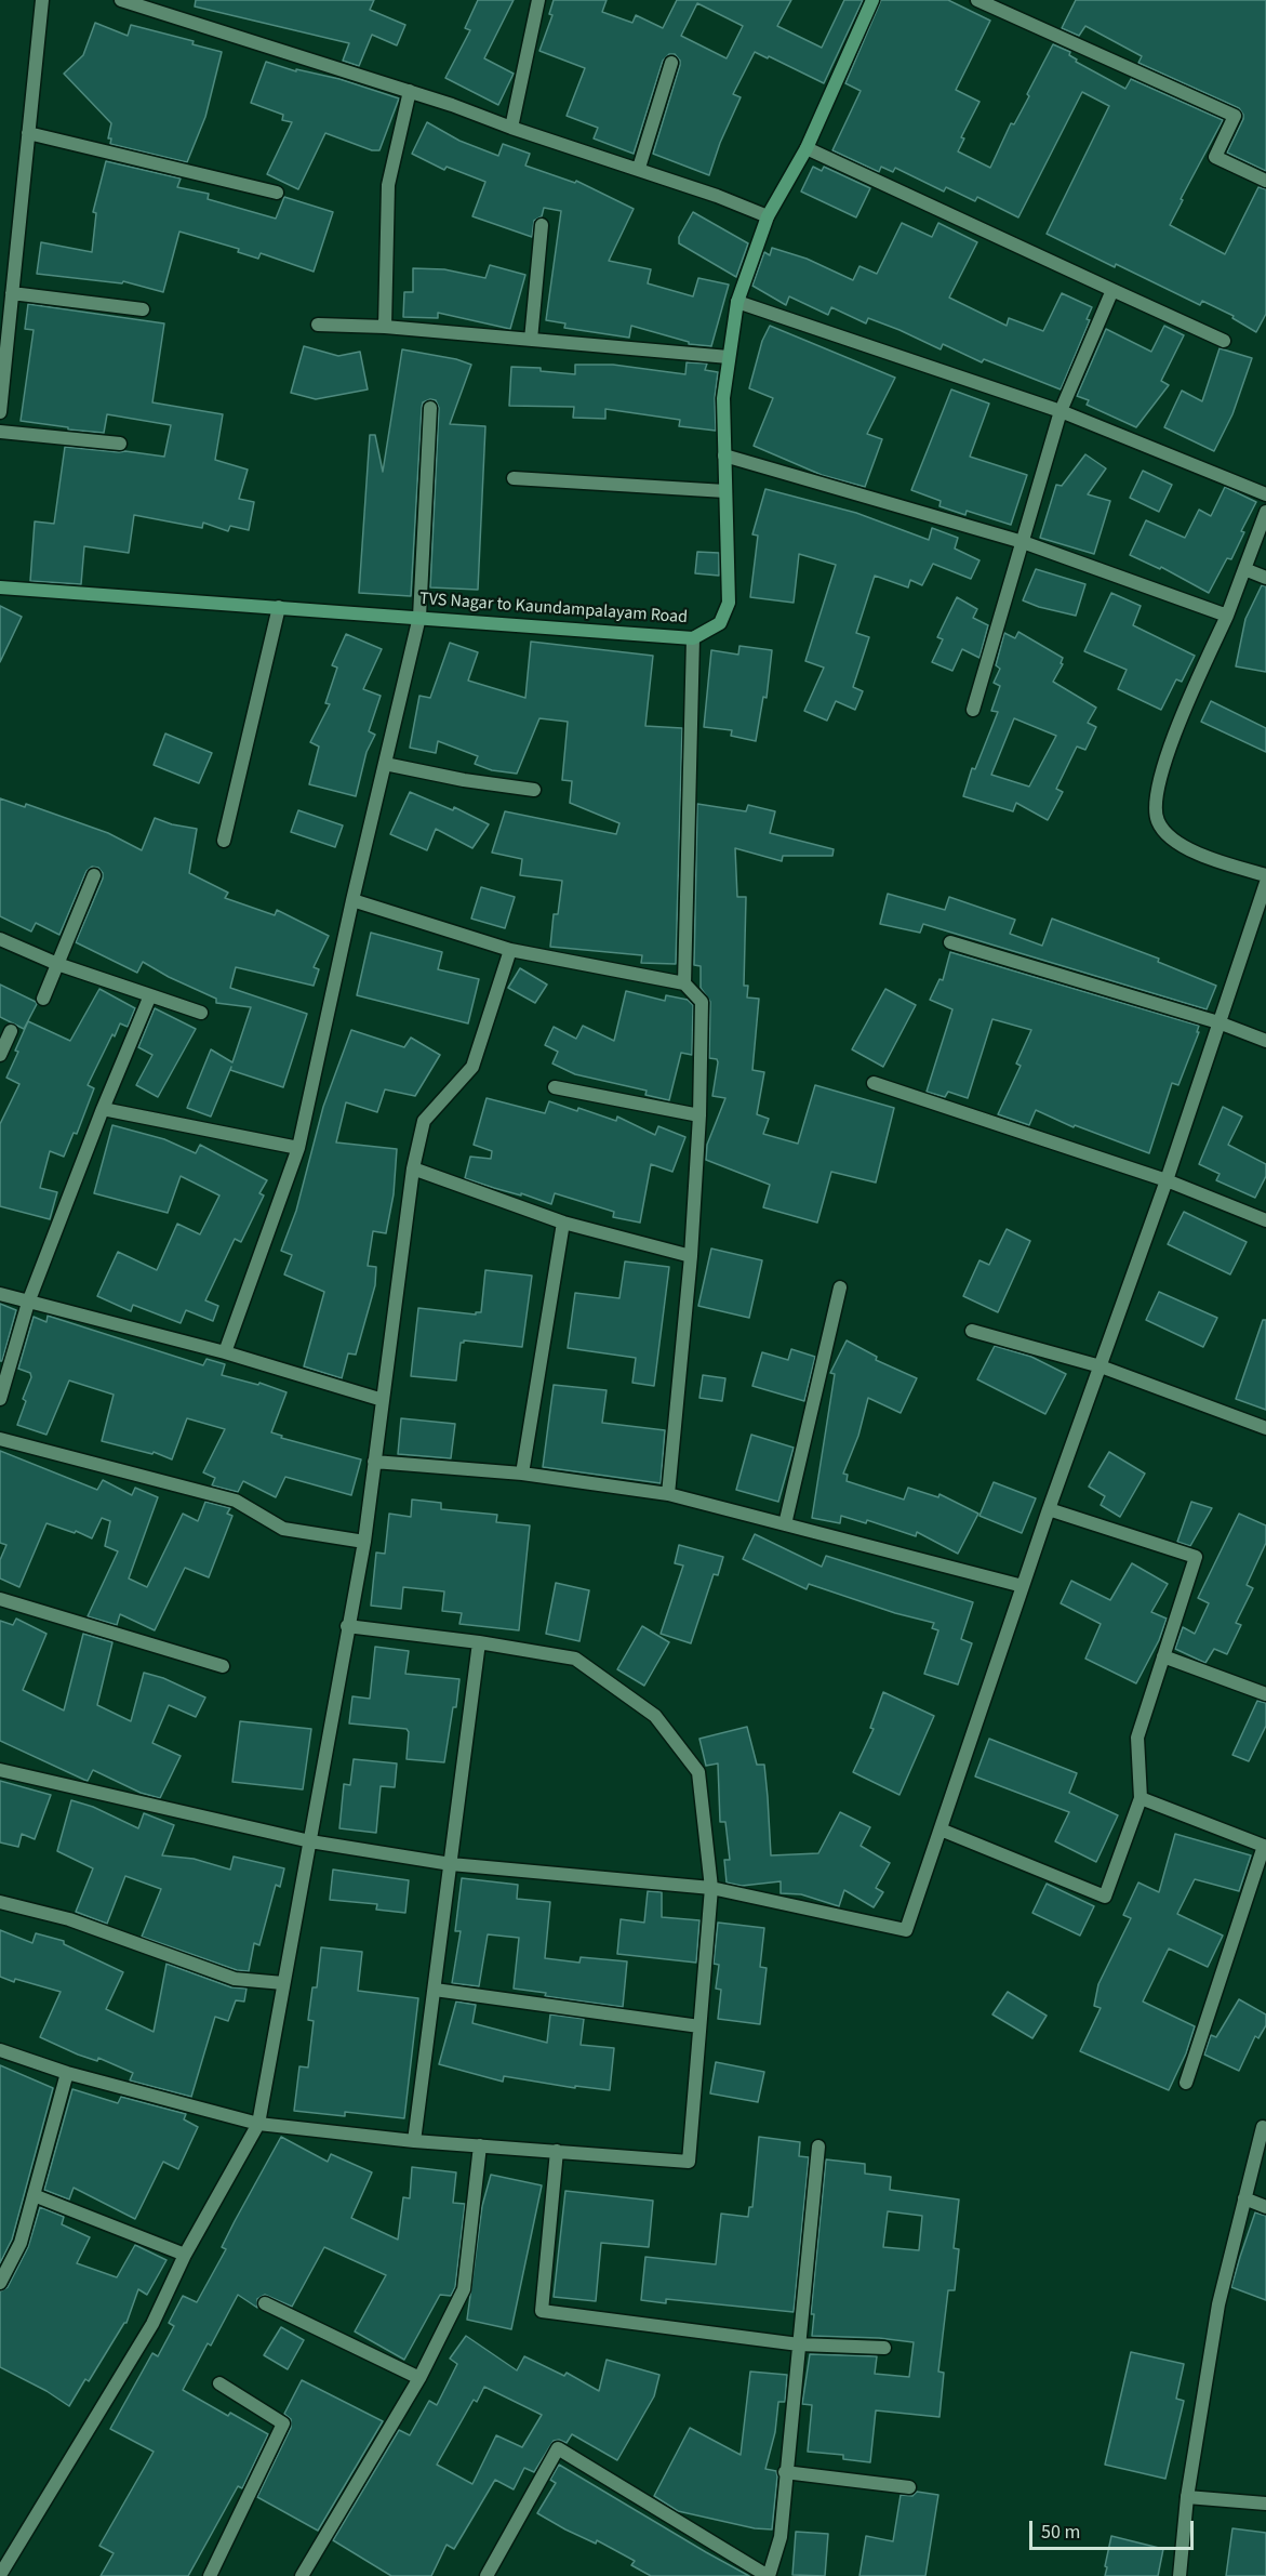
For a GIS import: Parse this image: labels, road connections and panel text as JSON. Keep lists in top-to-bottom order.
{
  "streets": {
    "street": ["TVS Nagar to Kaundampalayam Road"]
  },
  "scale_bar": "50 m"
}
